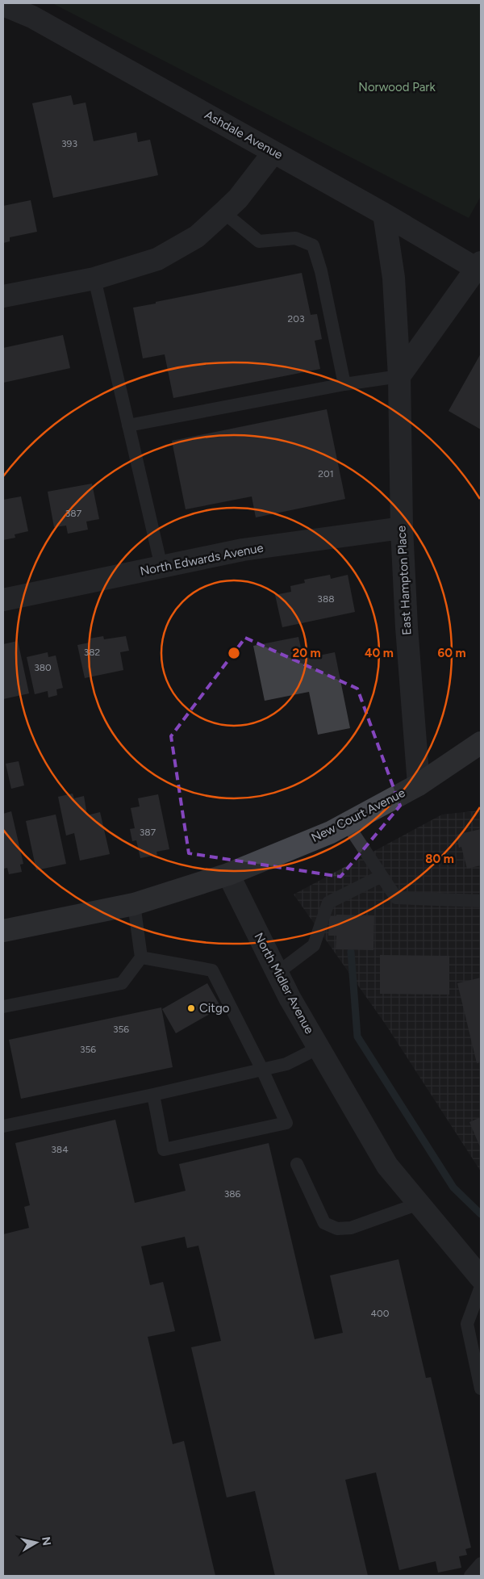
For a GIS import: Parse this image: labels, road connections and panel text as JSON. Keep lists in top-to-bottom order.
{
  "streets": {
    "main road": ["New Court Avenue"],
    "street": [
      "Ashdale Avenue",
      "North Edwards Avenue",
      "East Hampton Place",
      "North Midler Avenue"
    ]
  },
  "crossings": [
    ["Ashdale Avenue", "East Hampton Place"],
    ["North Edwards Avenue", "East Hampton Place"],
    ["East Hampton Place", "New Court Avenue"],
    ["New Court Avenue", "North Midler Avenue"]
  ],
  "parks": ["Norwood Park"],
  "places": ["Citgo"],
  "house_numbers": [
    "393",
    "203",
    "201",
    "387",
    "388",
    "382",
    "380",
    "387",
    "356",
    "356",
    "384",
    "386",
    "400"
  ],
  "north": "right",
  "rings": [
    "20 m",
    "40 m",
    "60 m",
    "80 m"
  ]
}
